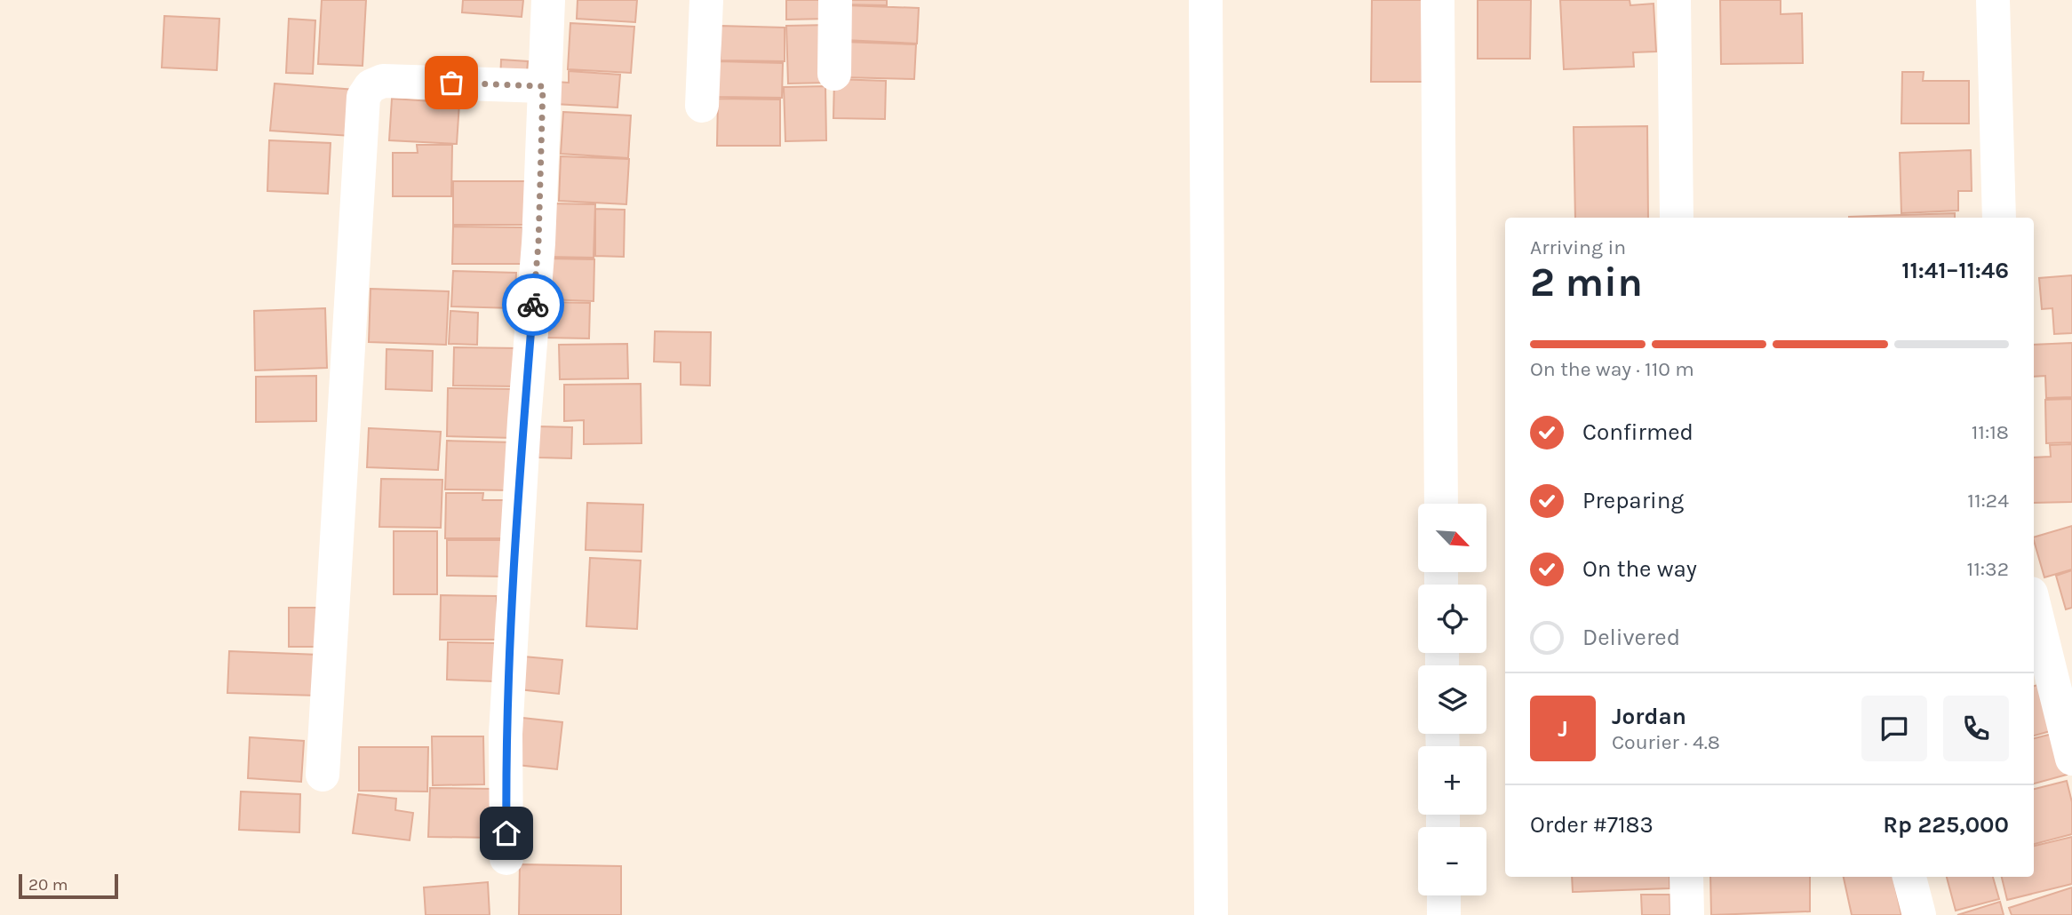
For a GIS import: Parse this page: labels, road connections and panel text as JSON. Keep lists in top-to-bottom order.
{
  "scale_bar": "20 m",
  "north": "bottom right",
  "page": {
    "heading": ["2 min", "Arriving in", "11:41–11:46"],
    "panel": [
      "Jordan",
      "Courier · 4.8",
      "Order #7183",
      "Rp 225,000"
    ],
    "bar": "On the way · 110 m",
    "list": [
      ["Confirmed", "11:18"],
      ["Preparing", "11:24"],
      ["On the way", "11:32"],
      "Delivered"
    ],
    "map_buttons": ["+", "−"],
    "round": "J",
    "scale": "20 m"
  }
}
